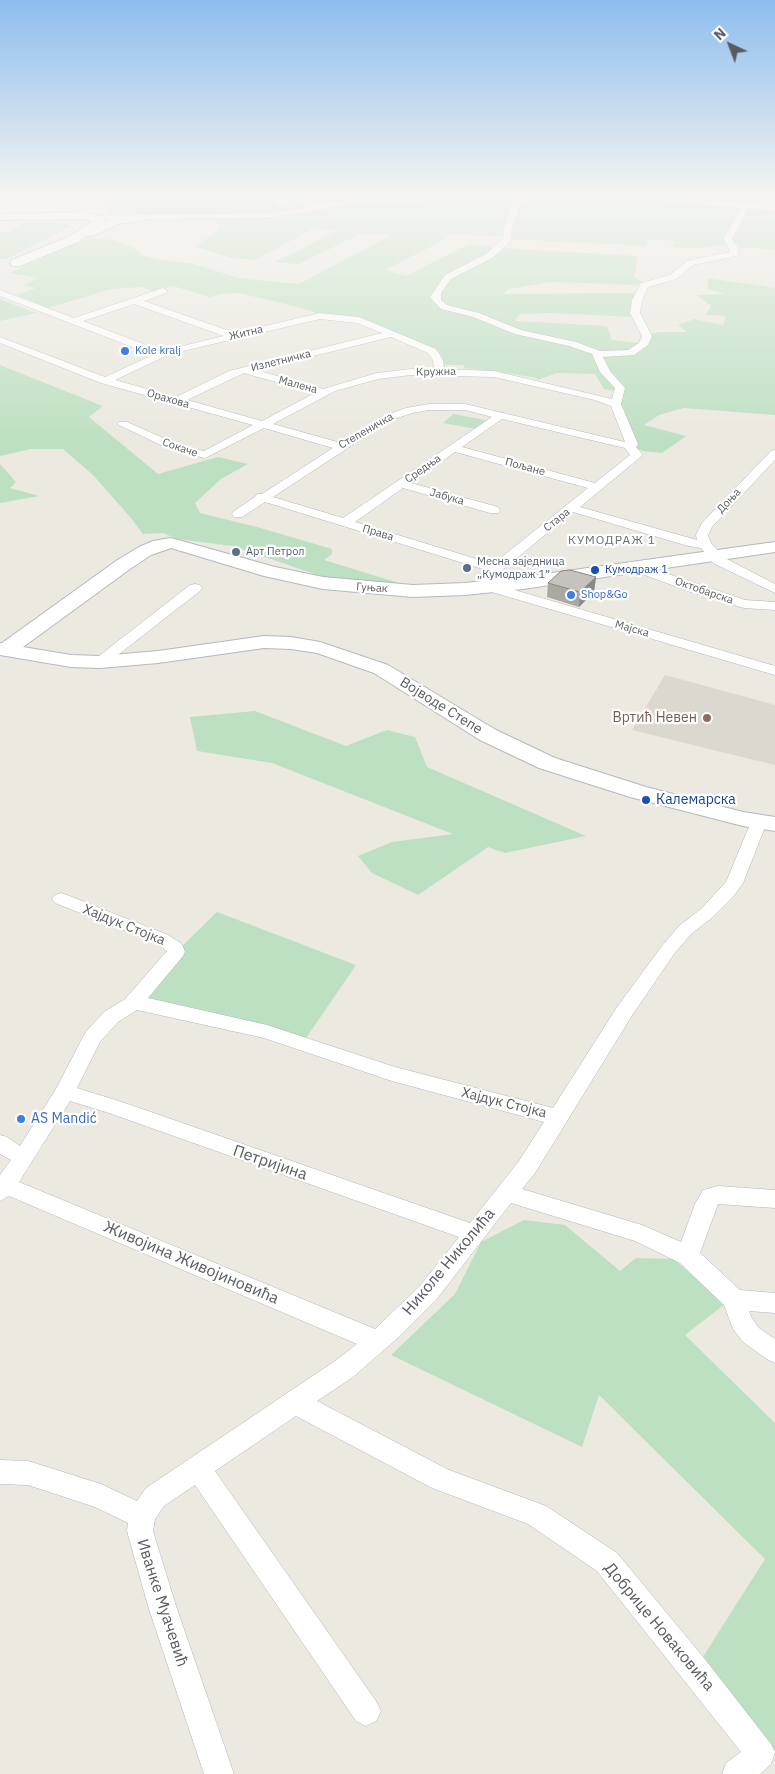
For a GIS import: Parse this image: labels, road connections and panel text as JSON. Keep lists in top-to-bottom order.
{
  "streets": {
    "street": [
      "Житна",
      "Излетничка",
      "Кружна",
      "Малена",
      "Орахова",
      "Степеничка",
      "Сокаче",
      "Пољане",
      "Средња",
      "Јабука",
      "Доња",
      "Стара",
      "Права",
      "Гуњак",
      "Октобарска",
      "Мајска",
      "Војводе Степе",
      "Хајдук Стојка",
      "Петријина",
      "Николе Николића",
      "Живојина Живојиновића",
      "Иванке Муачевић",
      "Добрице Новаковића"
    ]
  },
  "crossings": [
    ["Житна", "Излетничка"],
    ["Житна", "Кружна"],
    ["Житна", "Орахова"],
    ["Излетничка", "Малена"],
    ["Излетничка", "Орахова"],
    ["Кружна", "Малена"],
    ["Кружна", "Орахова"],
    ["Кружна", "Сокаче"],
    ["Орахова", "Степеничка"],
    ["Орахова", "Сокаче"],
    ["Степеничка", "Средња"],
    ["Степеничка", "Стара"],
    ["Степеничка", "Права"],
    ["Пољане", "Средња"],
    ["Пољане", "Стара"],
    ["Средња", "Јабука"],
    ["Средња", "Права"],
    ["Доња", "Гуњак"],
    ["Стара", "Права"],
    ["Стара", "Гуњак"],
    ["Стара", "Мајска"],
    ["Права", "Гуњак"],
    ["Права", "Мајска"],
    ["Гуњак", "Октобарска"],
    ["Гуњак", "Мајска"],
    ["Гуњак", "Војводе Степе"],
    ["Војводе Степе", "Хајдук Стојка"],
    ["Хајдук Стојка", "Петријина"],
    ["Хајдук Стојка", "Николе Николића"],
    ["Хајдук Стојка", "Живојина Живојиновића"],
    ["Петријина", "Николе Николића"],
    ["Николе Николића", "Живојина Живојиновића"],
    ["Николе Николића", "Иванке Муачевић"],
    ["Николе Николића", "Добрице Новаковића"]
  ],
  "districts": ["КУМОДРАЖ 1"],
  "places": [
    "Kole kralj",
    "Арт Петрол",
    "Месна заједница „Кумодраж 1”",
    "Кумодраж 1",
    "Shop&Go",
    "Вртић Невен",
    "Калемарска",
    "AS Mandić"
  ],
  "north": "top left"
}
